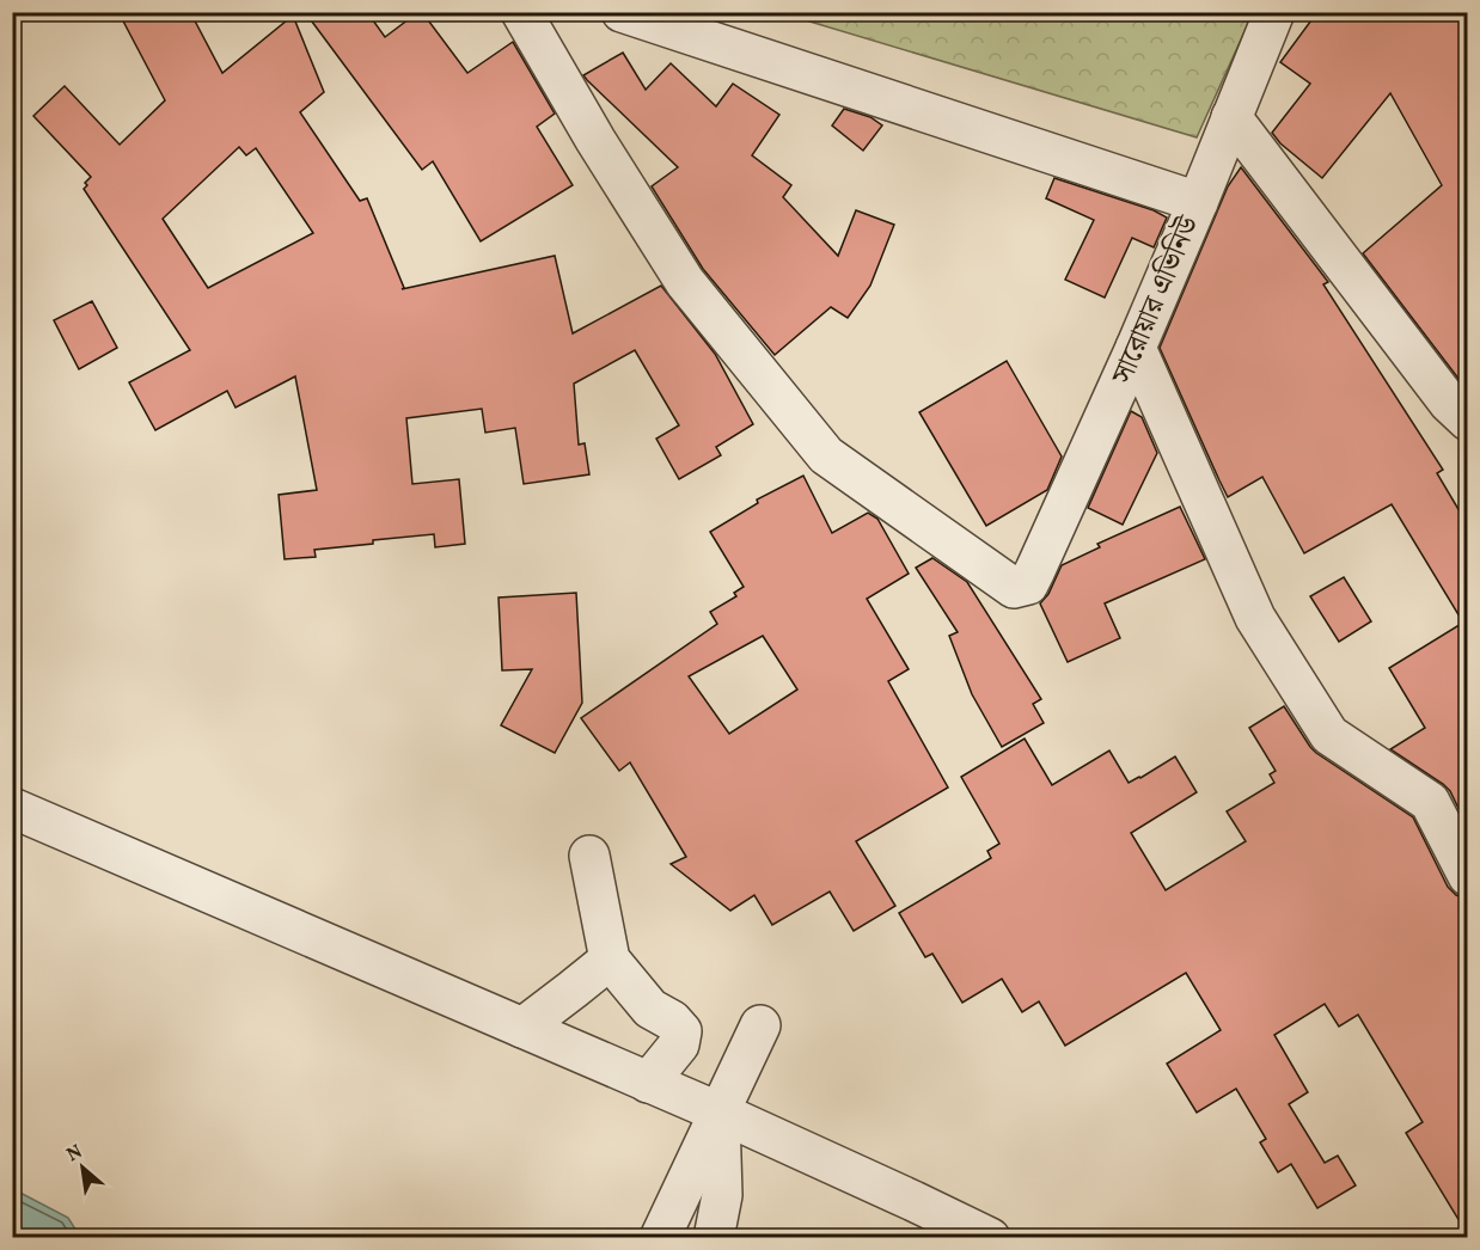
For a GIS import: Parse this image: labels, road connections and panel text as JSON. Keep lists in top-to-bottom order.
{
  "streets": {
    "street": ["সারোয়ার এভিনিউ"]
  },
  "north": "top left"
}
